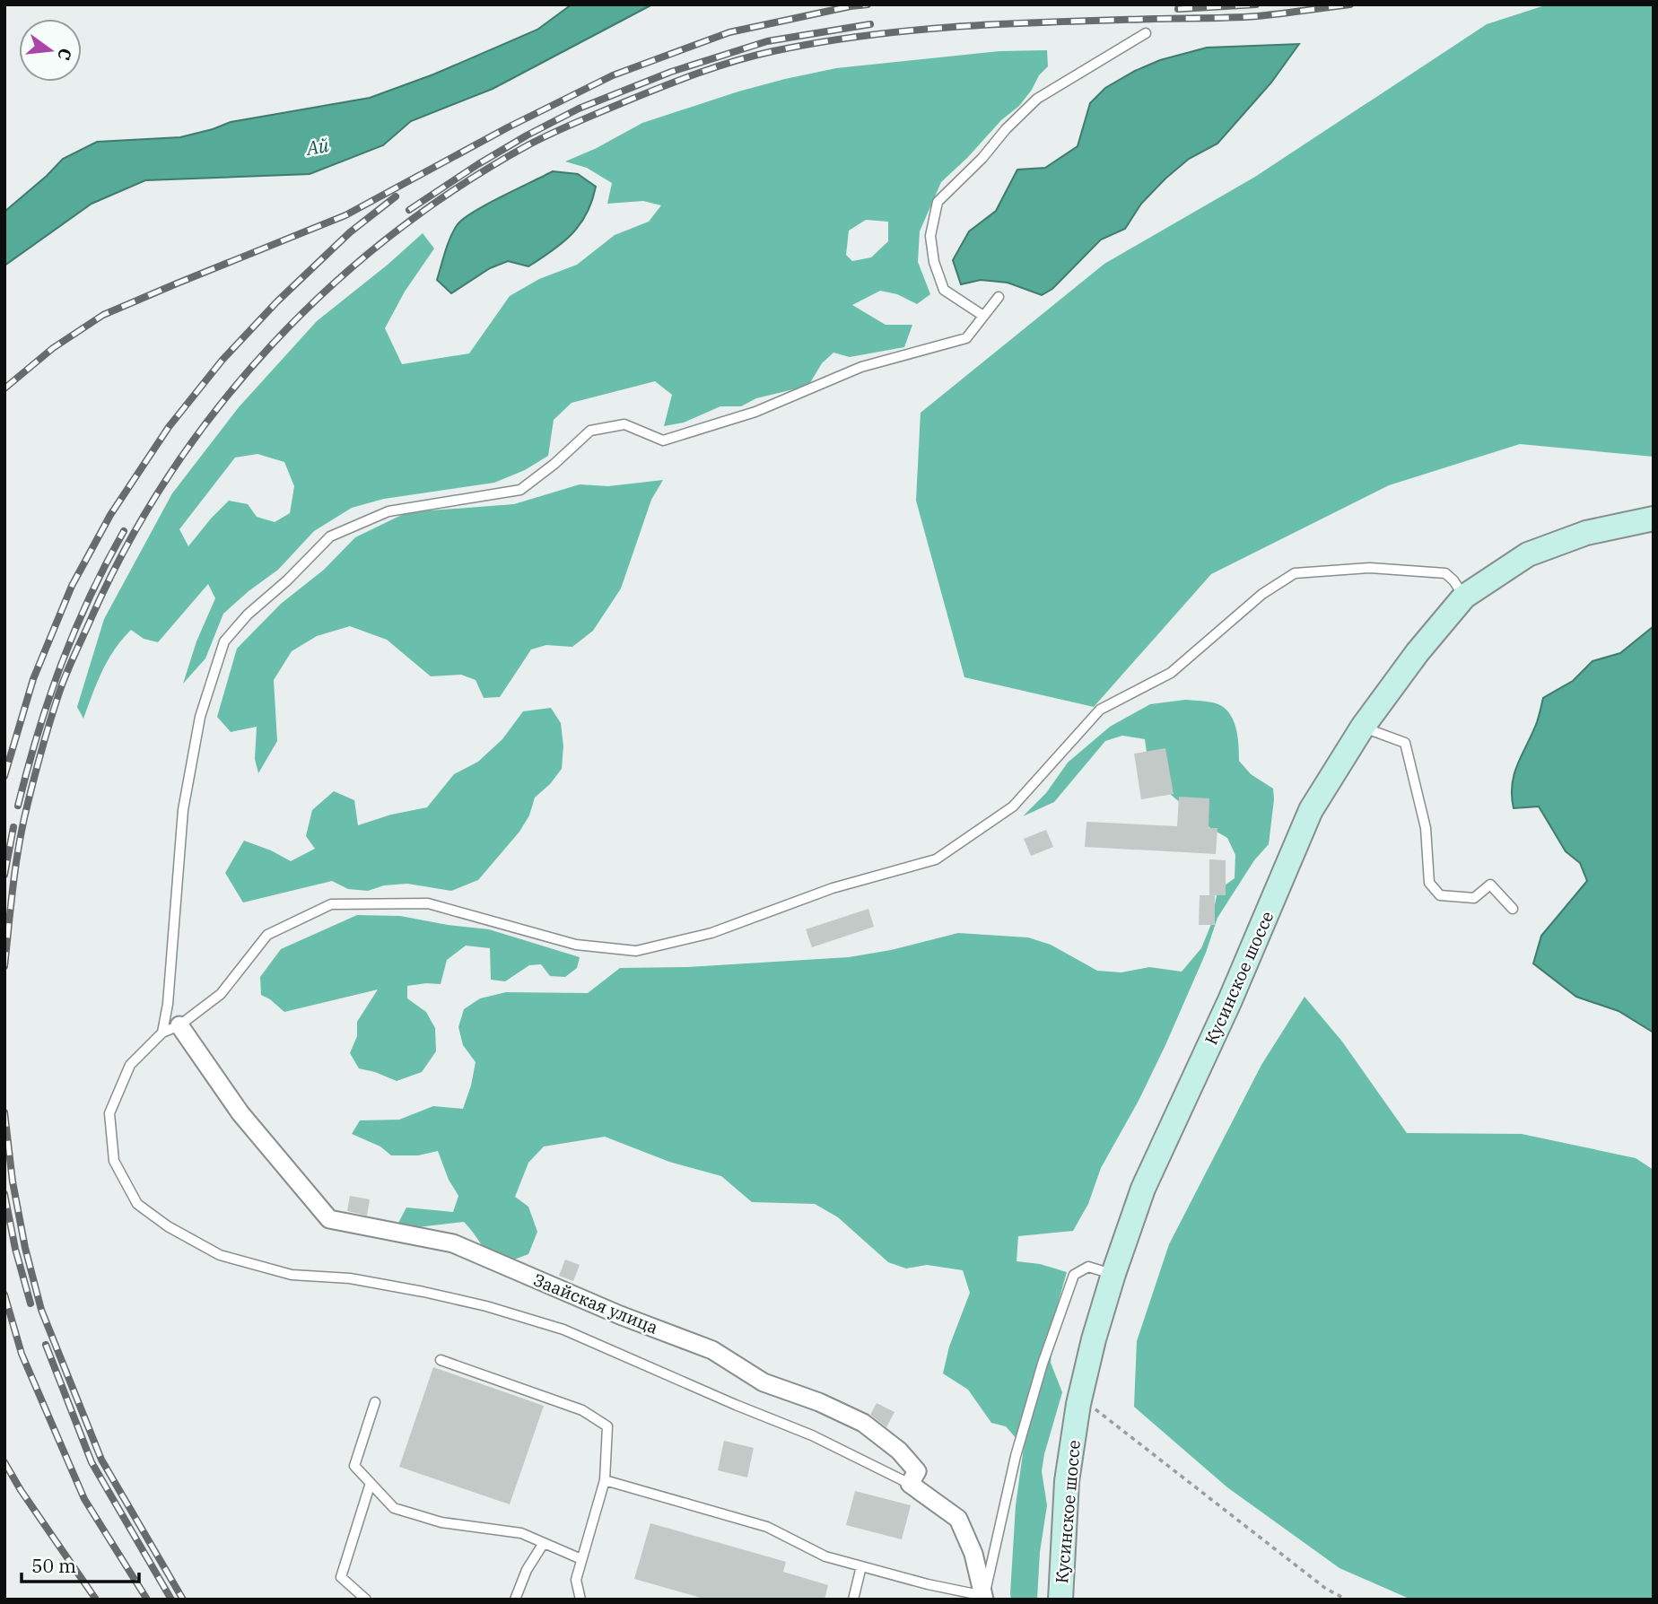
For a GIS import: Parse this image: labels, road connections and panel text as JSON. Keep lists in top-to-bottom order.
{
  "streets": {
    "main road": ["Кусинское шоссе"],
    "street": ["Заайская улица"]
  },
  "water": ["Ай"],
  "scale_bar": "50 m",
  "north": "right"
}
